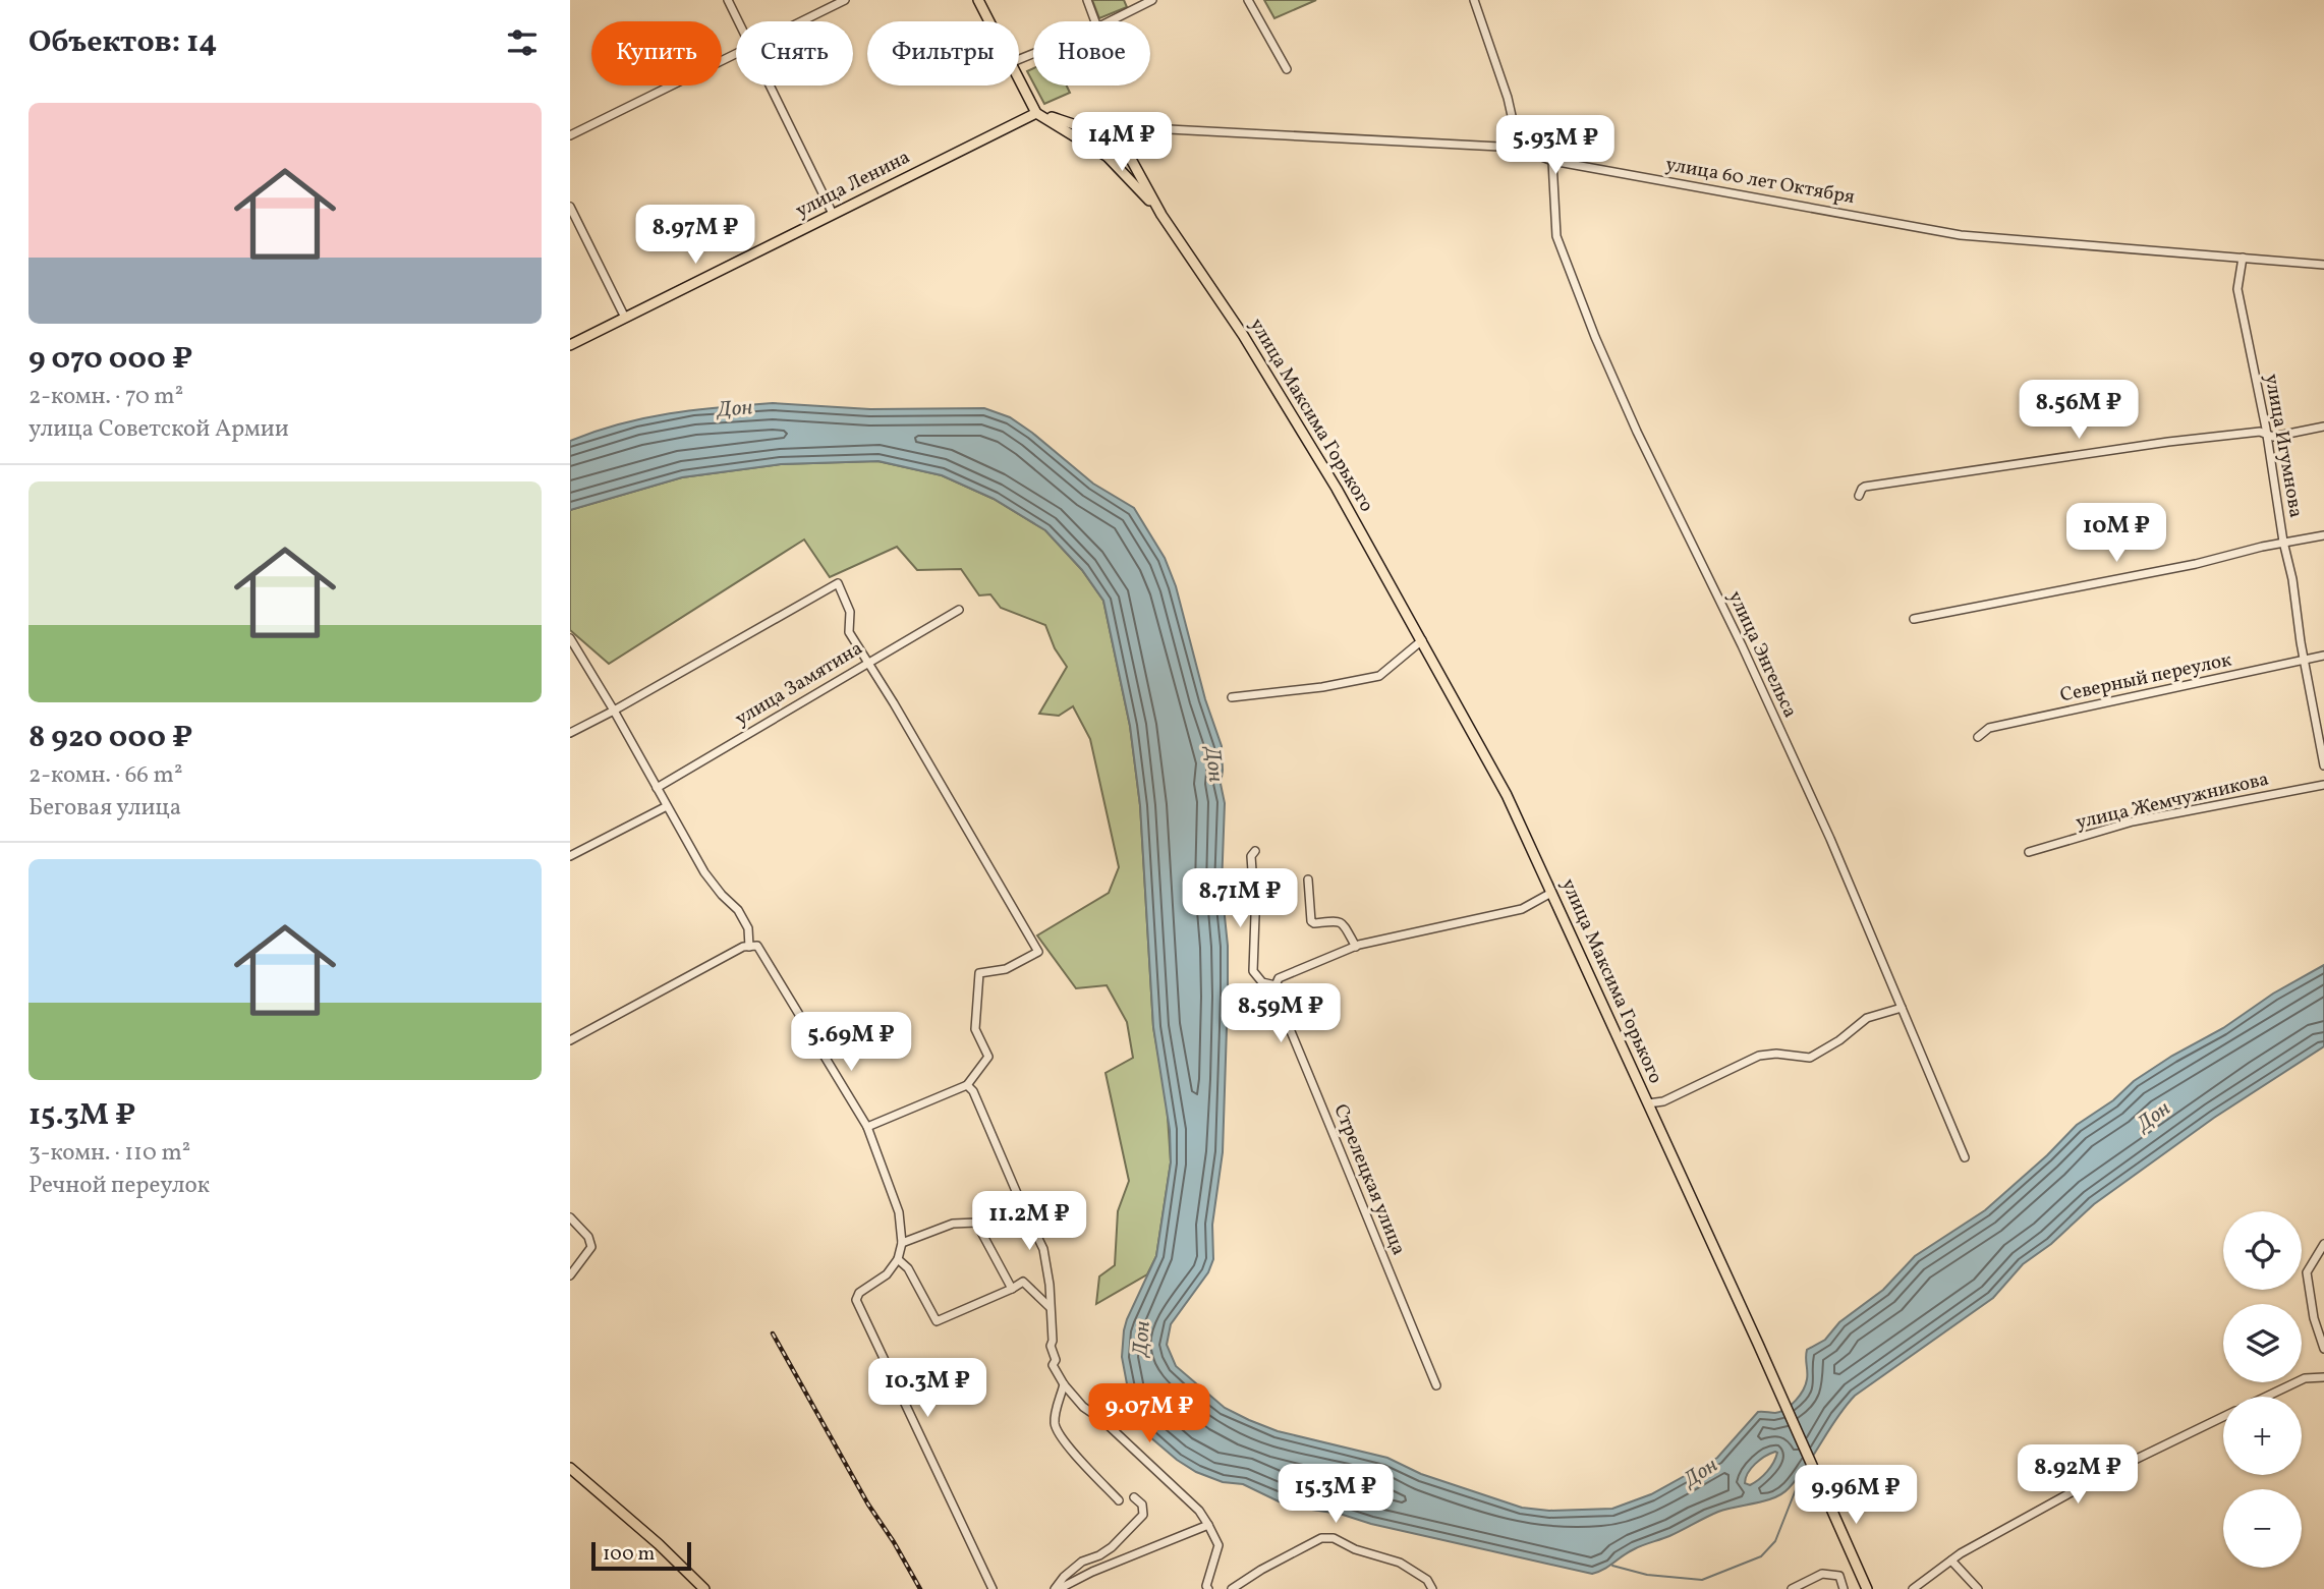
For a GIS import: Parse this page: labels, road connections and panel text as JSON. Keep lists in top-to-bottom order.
{
  "streets": {
    "main road": ["улица Ленина", "улица Максима Горького"],
    "street": [
      "улица 60 лет Октября",
      "улица Игумнова",
      "улица Энгельса",
      "Северный переулок",
      "улица Замятина",
      "улица Жемчужникова",
      "Стрелецкая улица"
    ]
  },
  "crossings": [
    ["улица 60 лет Октября", "улица Максима Горького"],
    ["улица 60 лет Октября", "улица Игумнова"],
    ["улица 60 лет Октября", "улица Энгельса"],
    ["улица Ленина", "улица Максима Горького"],
    ["улица Игумнова", "Северный переулок"]
  ],
  "water": ["Дон"],
  "scale_bar": "100 m",
  "page": {
    "heading": "Объектов: 14",
    "chip": [
      "Купить",
      "Снять",
      "Фильтры",
      "Новое"
    ],
    "list": [
      {
        "name": "9 070 000 ₽",
        "note": "2-комн. · 70 m² · улица Советской Армии"
      },
      {
        "name": "8 920 000 ₽",
        "note": "2-комн. · 66 m² · Беговая улица"
      },
      {
        "name": "15.3M ₽",
        "note": "3-комн. · 110 m² · Речной переулок"
      }
    ],
    "price": [
      "14M ₽",
      "5.93M ₽",
      "8.97M ₽",
      "8.56M ₽",
      "10M ₽",
      "8.71M ₽",
      "8.59M ₽",
      "5.69M ₽",
      "11.2M ₽",
      "10.3M ₽",
      "9.07M ₽",
      "8.92M ₽",
      "15.3M ₽",
      "9.96M ₽"
    ],
    "map_buttons": ["+", "−"],
    "scale": "100 m"
  }
}
